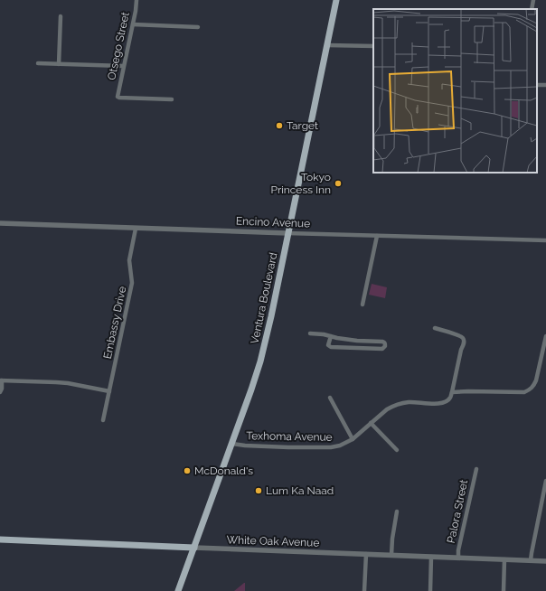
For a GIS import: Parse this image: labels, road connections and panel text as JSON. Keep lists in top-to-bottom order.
{
  "streets": {
    "main road": ["Ventura Boulevard", "White Oak Avenue"],
    "street": [
      "Otsego Street",
      "Encino Avenue",
      "Embassy Drive",
      "Texhoma Avenue",
      "Palora Street"
    ]
  },
  "crossings": [
    ["Encino Avenue", "Ventura Boulevard"],
    ["Encino Avenue", "Embassy Drive"],
    ["Ventura Boulevard", "Texhoma Avenue"],
    ["Ventura Boulevard", "White Oak Avenue"],
    ["Palora Street", "White Oak Avenue"]
  ],
  "places": [
    "Target",
    "Tokyo Princess Inn",
    "McDonald's",
    "Lum Ka Naad"
  ]
}
